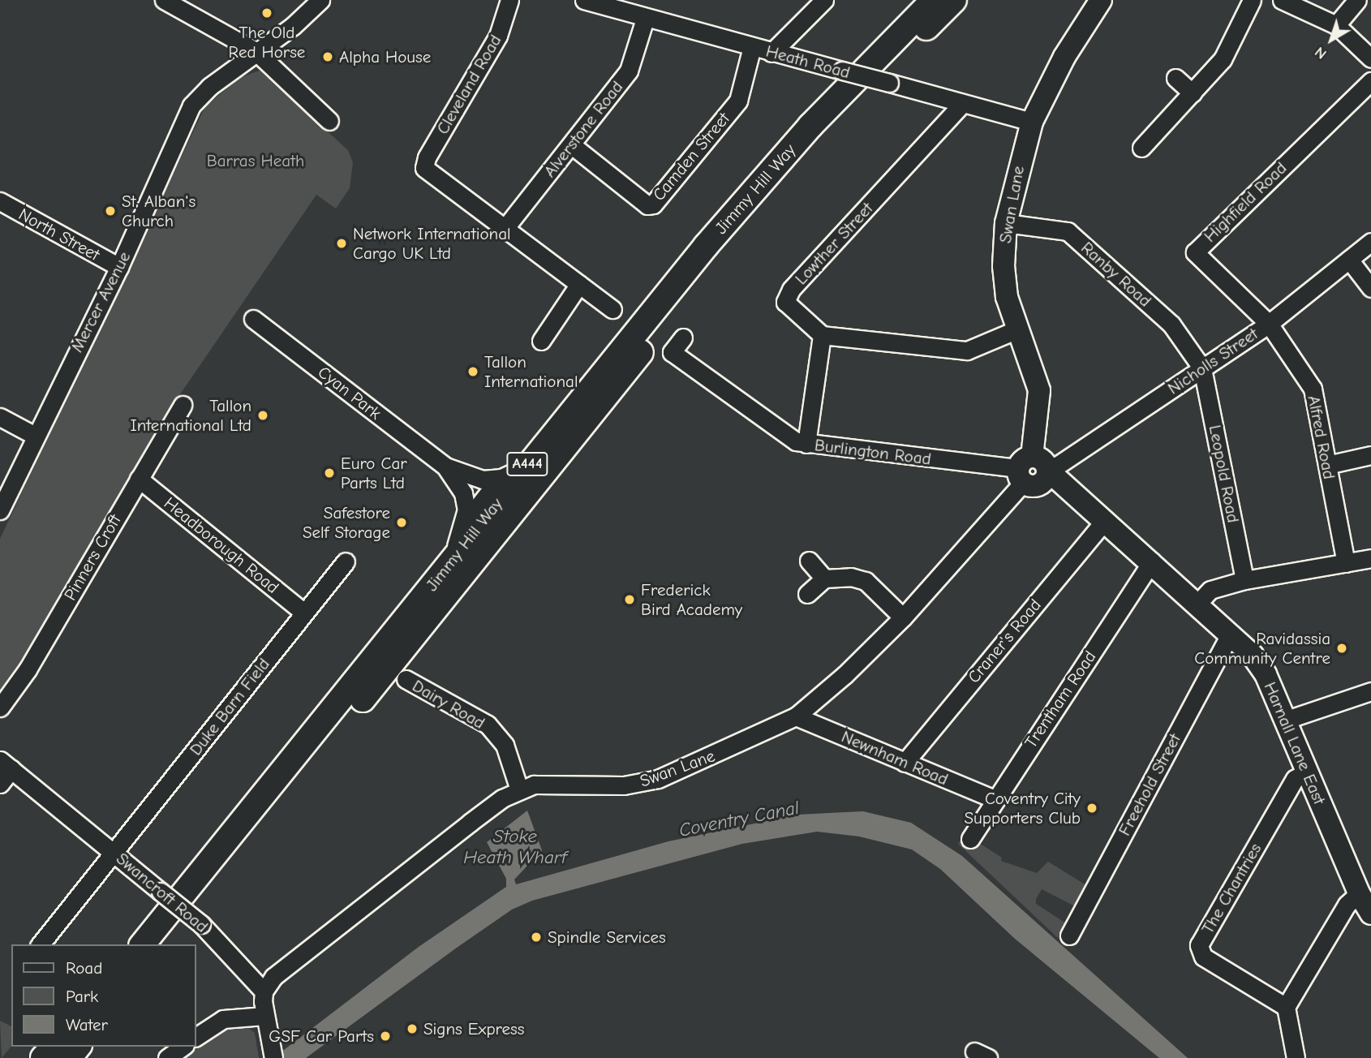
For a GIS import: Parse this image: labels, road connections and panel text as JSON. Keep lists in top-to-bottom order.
{
  "streets": {
    "highway": ["Jimmy Hill Way", "A444"],
    "main road": ["Swan Lane", "Harnall Lane East"],
    "street": [
      "Heath Road",
      "Cleveland Road",
      "Alverstone Road",
      "Camden Street",
      "Highfield Road",
      "North Street",
      "Lowther Street",
      "Ranby Road",
      "Mercer Avenue",
      "Nicholls Street",
      "Cyan Park",
      "Alfred Road",
      "Burlington Road",
      "Leopold Road",
      "Headborough Road",
      "Pinners Croft",
      "Craner's Road",
      "Trentham Road",
      "Dairy Road",
      "Duke Barn Field",
      "Newnham Road",
      "Freehold Street",
      "The Chantries",
      "Swancroft Road"
    ]
  },
  "crossings": [
    ["Heath Road", "Alverstone Road"],
    ["Heath Road", "Camden Street"],
    ["Heath Road", "Swan Lane"],
    ["Heath Road", "Lowther Street"],
    ["Cleveland Road", "Alverstone Road"],
    ["Alverstone Road", "Camden Street"],
    ["Jimmy Hill Way", "Cyan Park"],
    ["Highfield Road", "Nicholls Street"],
    ["Highfield Road", "Alfred Road"],
    ["Swan Lane", "Ranby Road"],
    ["Swan Lane", "Nicholls Street"],
    ["Swan Lane", "Burlington Road"],
    ["Swan Lane", "Dairy Road"],
    ["Swan Lane", "Harnall Lane East"],
    ["Swan Lane", "Newnham Road"],
    ["Swan Lane", "Swancroft Road"],
    ["North Street", "Mercer Avenue"],
    ["Ranby Road", "Nicholls Street"],
    ["Ranby Road", "Leopold Road"],
    ["Nicholls Street", "Alfred Road"],
    ["Nicholls Street", "Burlington Road"],
    ["Nicholls Street", "Leopold Road"],
    ["Nicholls Street", "Harnall Lane East"],
    ["Burlington Road", "Harnall Lane East"],
    ["Headborough Road", "Pinners Croft"],
    ["Headborough Road", "Duke Barn Field"],
    ["Craner's Road", "Harnall Lane East"],
    ["Craner's Road", "Newnham Road"],
    ["Trentham Road", "Harnall Lane East"],
    ["Trentham Road", "Newnham Road"],
    ["Duke Barn Field", "Swancroft Road"],
    ["Harnall Lane East", "Freehold Street"],
    ["Harnall Lane East", "The Chantries"]
  ],
  "water": ["Coventry Canal", "Stoke Heath Wharf"],
  "parks": ["Barras Heath"],
  "places": [
    "The Old Red Horse",
    "Alpha House",
    "St. Alban's Church",
    "Network International Cargo UK Ltd",
    "Tallon International",
    "Tallon International Ltd",
    "Euro Car Parts Ltd",
    "Safestore Self Storage",
    "Frederick Bird Academy",
    "Ravidassia Community Centre",
    "Coventry City Supporters Club",
    "Spindle Services",
    "Signs Express",
    "GSF Car Parts"
  ],
  "legend": ["Road", "Park", "Water"],
  "north": "bottom left"
}
